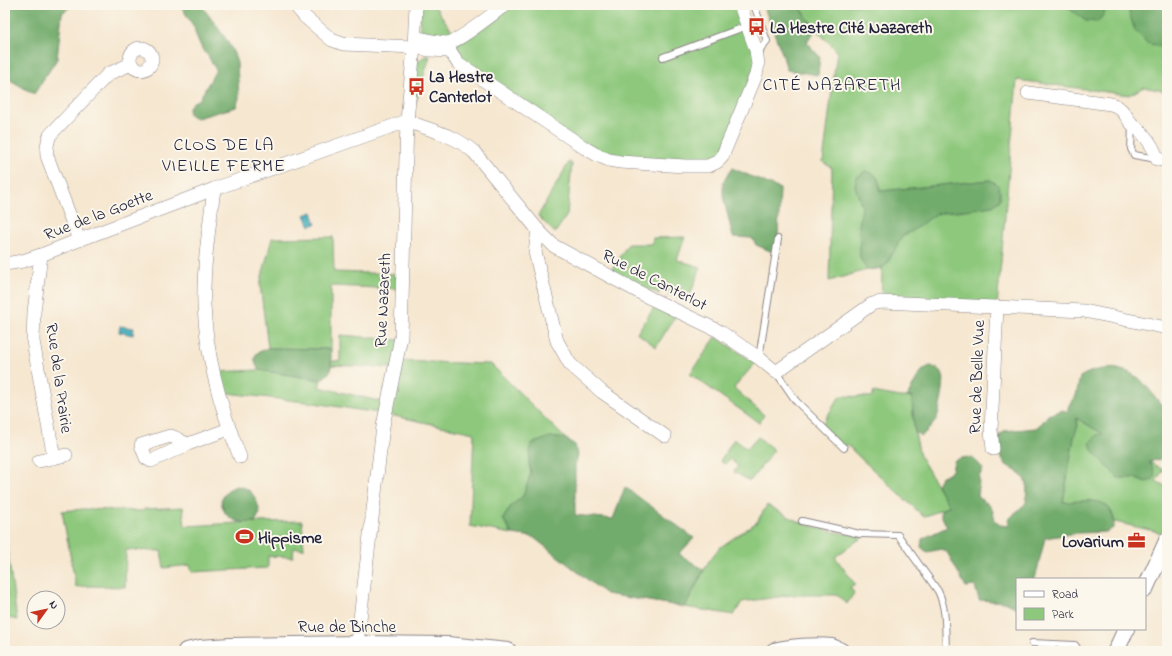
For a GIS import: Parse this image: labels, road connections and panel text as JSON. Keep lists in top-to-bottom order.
{
  "streets": {
    "street": [
      "Rue de la Goette",
      "Rue de Canterlot",
      "Rue Nazareth",
      "Rue de Belle Vue",
      "Rue de la Prairie",
      "Rue de Binche"
    ]
  },
  "crossings": [
    ["Rue de la Goette", "Rue de Canterlot"],
    ["Rue de la Goette", "Rue Nazareth"],
    ["Rue de la Goette", "Rue de la Prairie"],
    ["Rue de Canterlot", "Rue Nazareth"],
    ["Rue de Canterlot", "Rue de Belle Vue"],
    ["Rue Nazareth", "Rue de Binche"]
  ],
  "districts": ["CITÉ NAZARETH", "CLOS DE LA VIEILLE FERME"],
  "places": {
    "bus stop": ["La Hestre Cité Nazareth", "La Hestre Canterlot"],
    "sports": ["Hippisme"],
    "office": ["Lovarium"]
  },
  "legend": ["Road", "Park"],
  "north": "top right"
}
